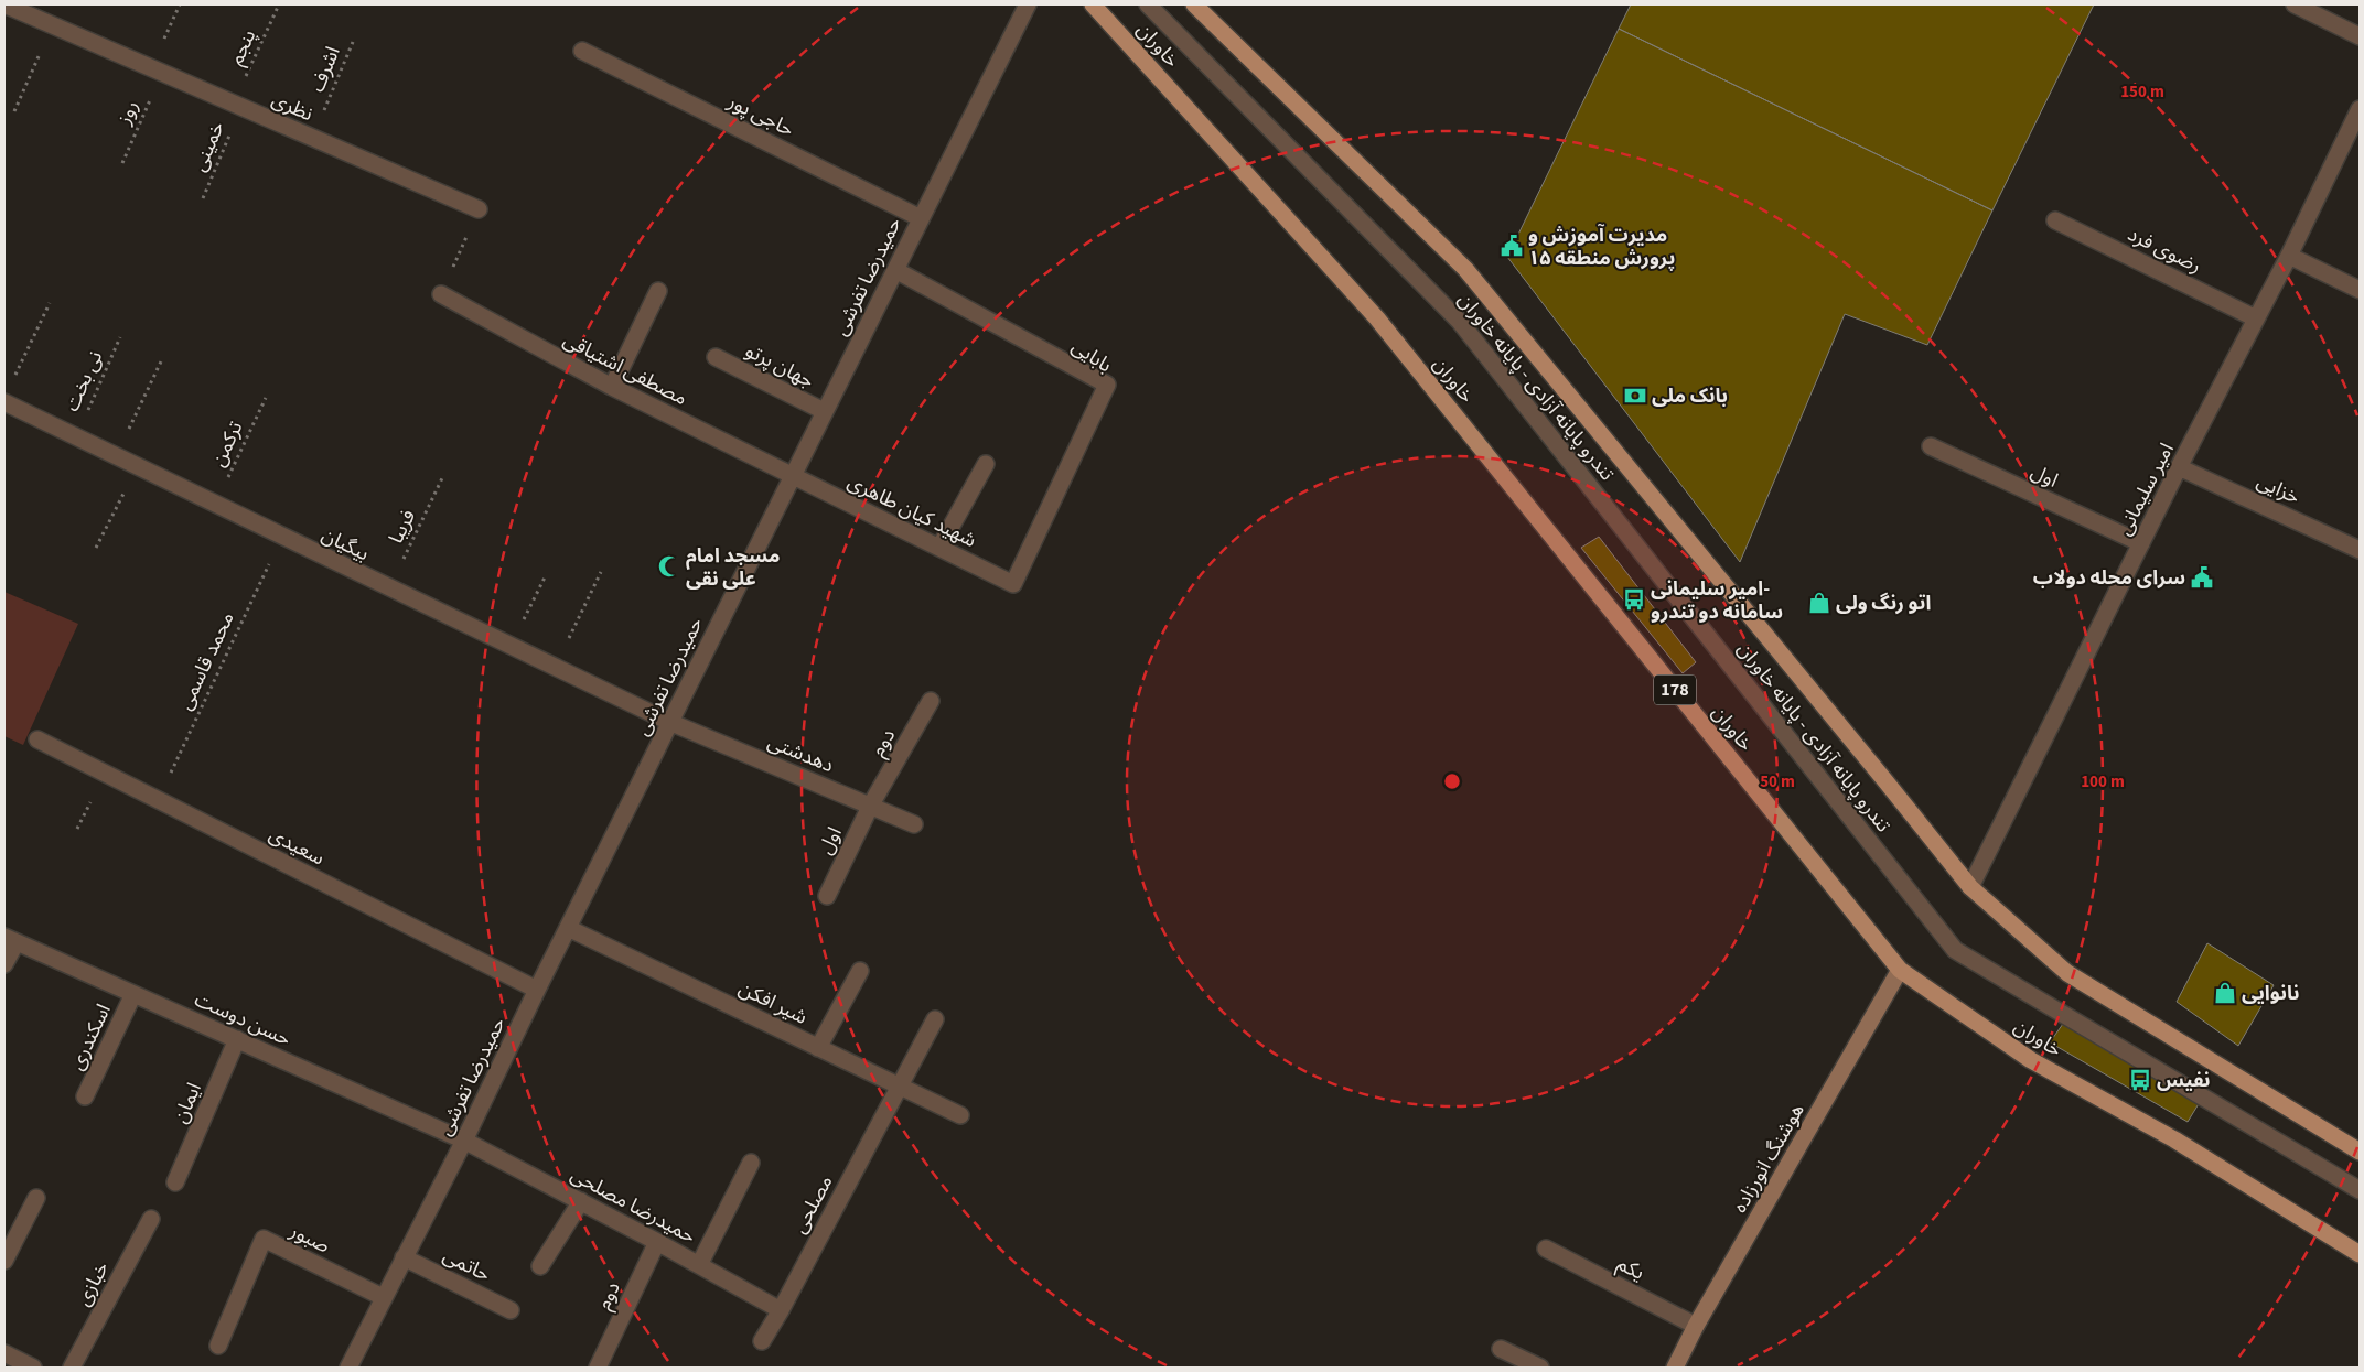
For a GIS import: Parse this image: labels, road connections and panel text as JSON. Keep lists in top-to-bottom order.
{
  "streets": {
    "main road": ["خاوران", "178", "هوشنگ انورزاده"],
    "street": [
      "نظری",
      "حاجی پور",
      "رضوی فرد",
      "حمیدرضا تفرشی",
      "بابایی",
      "جهان پرتو",
      "مصطفی اشتیاقی",
      "تندرو پایانه آزادی - پایانه خاوران",
      "اول",
      "امیر سلیمانی",
      "خزایی",
      "شهید کیان طاهری",
      "بیگیان",
      "دوم",
      "دهدشتی",
      "سعیدی",
      "شیر افکن",
      "حسن دوست",
      "اسکندری",
      "ایمان",
      "مصلحی",
      "حمیدرضا مصلحی",
      "صبور",
      "حاتمی",
      "یکم",
      "خبازی"
    ],
    "path": [
      "پنجم",
      "اشرف",
      "روز",
      "خمینی",
      "نی بخت",
      "ترکمن",
      "فریبا",
      "محمد قاسمی"
    ]
  },
  "crossings": [
    ["خاوران", "هوشنگ انورزاده"],
    ["پنجم", "نظری"],
    ["پنجم", "خمینی"],
    ["اشرف", "نظری"],
    ["نظری", "روز"],
    ["نظری", "خمینی"],
    ["حاجی پور", "حمیدرضا تفرشی"],
    ["رضوی فرد", "امیر سلیمانی"],
    ["حمیدرضا تفرشی", "بابایی"],
    ["حمیدرضا تفرشی", "جهان پرتو"],
    ["حمیدرضا تفرشی", "مصطفی اشتیاقی"],
    ["حمیدرضا تفرشی", "شهید کیان طاهری"],
    ["حمیدرضا تفرشی", "بیگیان"],
    ["حمیدرضا تفرشی", "دهدشتی"],
    ["حمیدرضا تفرشی", "سعیدی"],
    ["حمیدرضا تفرشی", "شیر افکن"],
    ["حمیدرضا تفرشی", "حسن دوست"],
    ["حمیدرضا تفرشی", "حمیدرضا مصلحی"],
    ["حمیدرضا تفرشی", "صبور"],
    ["حمیدرضا تفرشی", "حاتمی"],
    ["بابایی", "شهید کیان طاهری"],
    ["مصطفی اشتیاقی", "شهید کیان طاهری"],
    ["نی بخت", "بیگیان"],
    ["ترکمن", "بیگیان"],
    ["اول", "امیر سلیمانی"],
    ["اول", "دوم"],
    ["اول", "دهدشتی"],
    ["امیر سلیمانی", "خزایی"],
    ["فریبا", "بیگیان"],
    ["بیگیان", "محمد قاسمی"],
    ["بیگیان", "دهدشتی"],
    ["محمد قاسمی", "سعیدی"],
    ["دوم", "دهدشتی"],
    ["دوم", "حمیدرضا مصلحی"],
    ["شیر افکن", "مصلحی"],
    ["حسن دوست", "اسکندری"],
    ["حسن دوست", "ایمان"],
    ["حسن دوست", "حمیدرضا مصلحی"],
    ["هوشنگ انورزاده", "یکم"],
    ["مصلحی", "حمیدرضا مصلحی"]
  ],
  "places": {
    "public building": ["مدیرت آموزش و پرورش منطقه ۱۵", "سرای محله دولاب"],
    "bank": ["بانک ملی"],
    "mosque": ["مسجد امام علی نقی"],
    "bus stop": ["امیر سلیمانی- سامانه دو تندرو", "نفیس"],
    "shop": ["اتو رنگ ولی", "نانوایی"]
  },
  "rings": ["150 m", "50 m", "100 m"]
}
